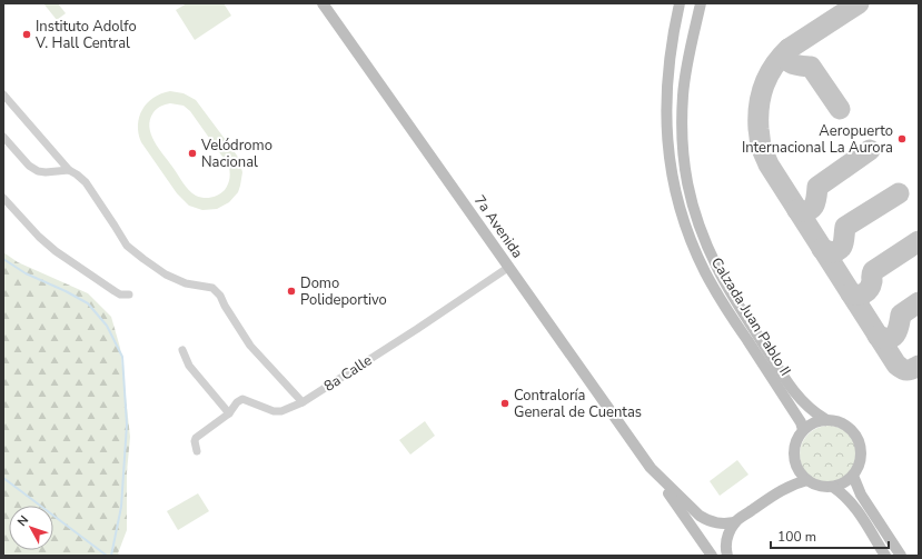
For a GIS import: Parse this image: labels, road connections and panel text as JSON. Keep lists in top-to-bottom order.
{
  "streets": {
    "main road": ["7a Avenida", "Calzada Juan Pablo II"],
    "street": ["8a Calle"]
  },
  "crossings": [
    ["7a Avenida", "8a Calle"]
  ],
  "places": [
    "Instituto Adolfo V. Hall Central",
    "Aeropuerto Internacional La Aurora",
    "Velódromo Nacional",
    "Domo Polideportivo",
    "Contraloría General de Cuentas"
  ],
  "scale_bar": "100 m",
  "north": "top left"
}
